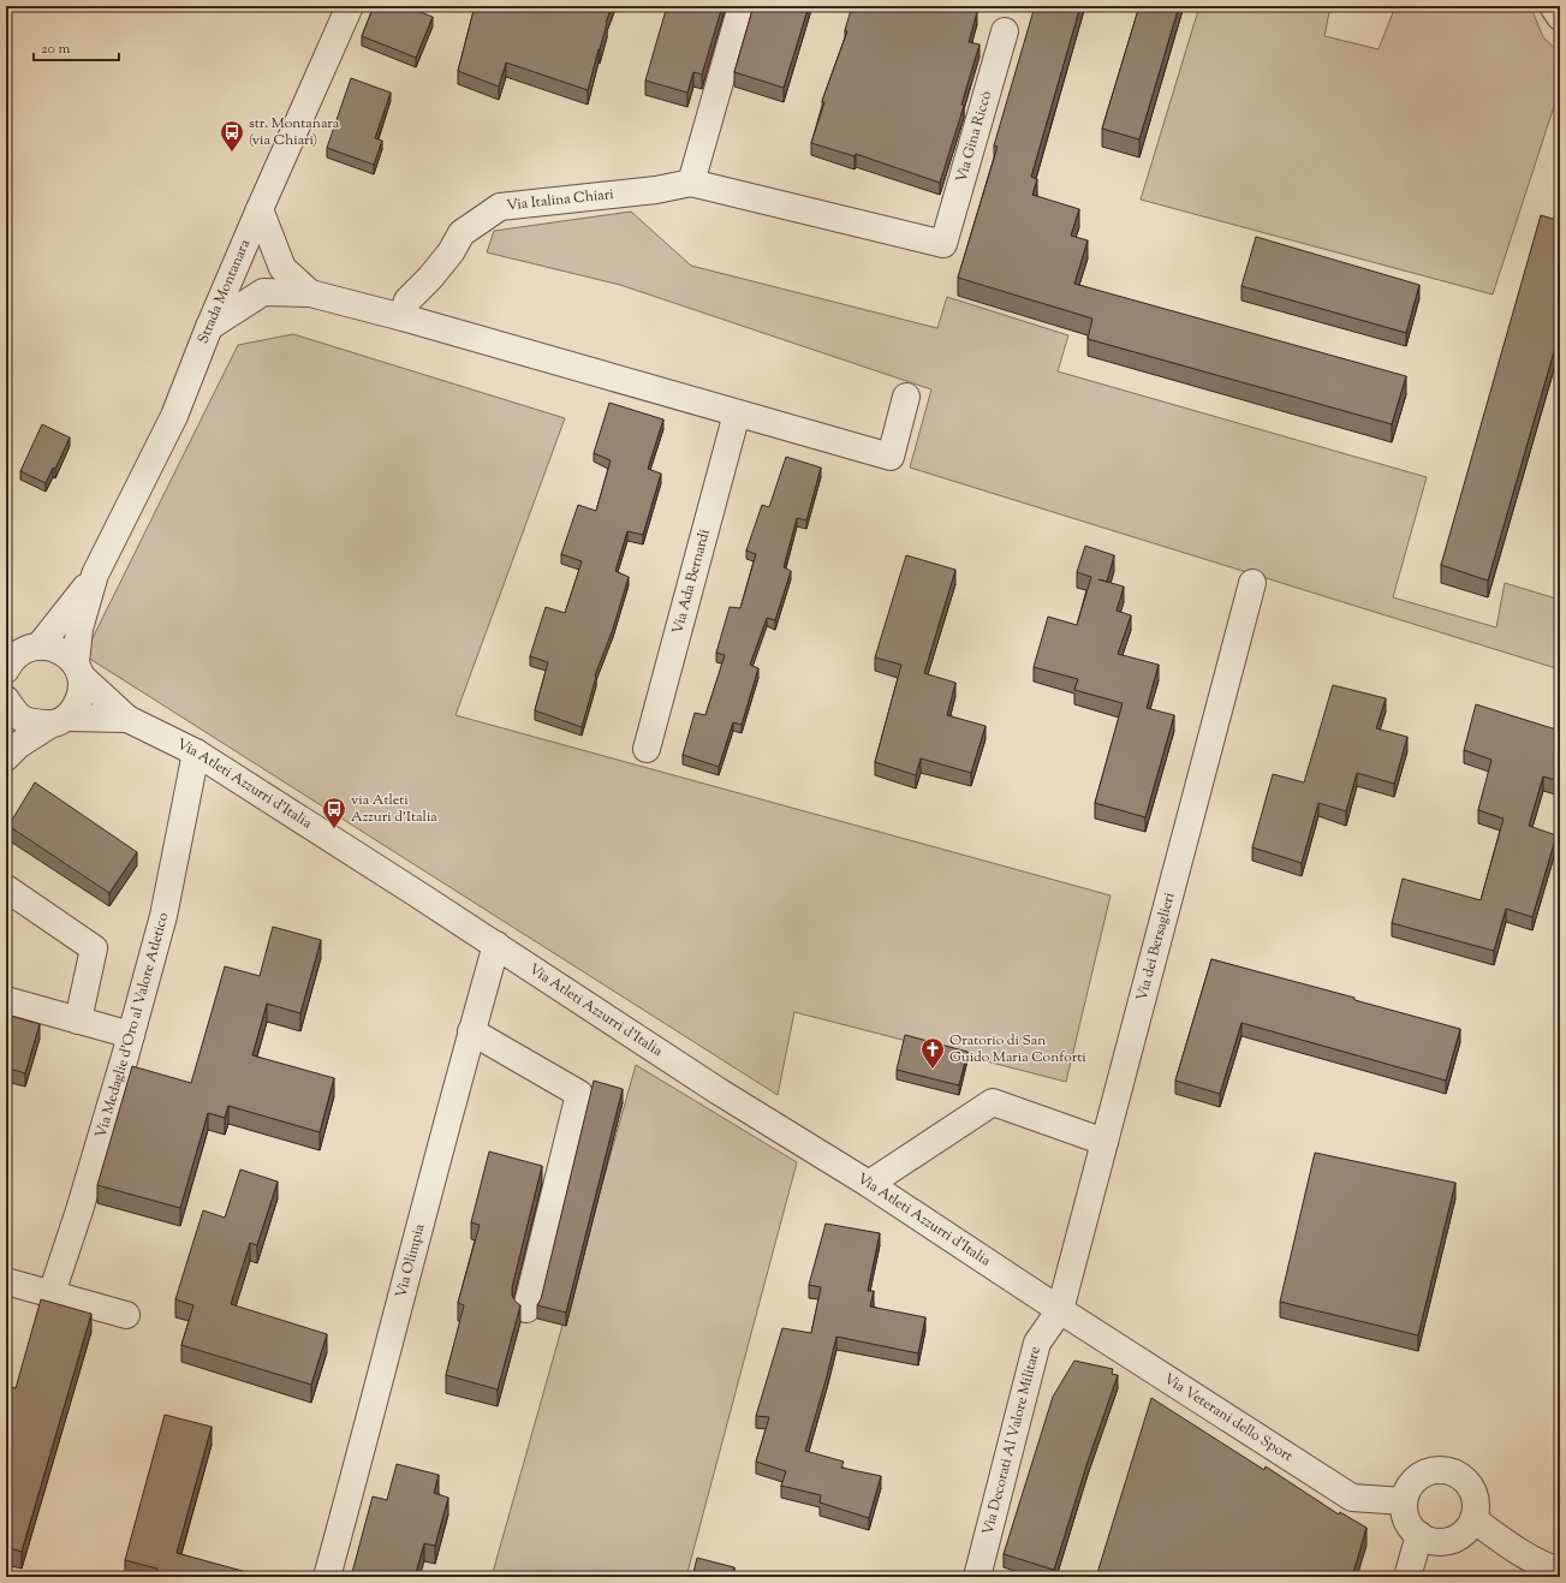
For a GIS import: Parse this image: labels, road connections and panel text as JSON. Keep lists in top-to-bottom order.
{
  "streets": {
    "street": [
      "Via Gina Riccò",
      "Via Italina Chiari",
      "Strada Montanara",
      "Via Ada Bernardi",
      "Via Atleti Azzurri d'Italia",
      "Via dei Bersaglieri",
      "Via Medaglie d'Oro al Valore Atletico",
      "Via Olimpia",
      "Via Veterani dello Sport",
      "Via Decorati Al Valore Militare"
    ]
  },
  "crossings": [
    ["Via Gina Riccò", "Via Italina Chiari"],
    ["Strada Montanara", "Via Atleti Azzurri d'Italia"],
    ["Via Atleti Azzurri d'Italia", "Via dei Bersaglieri"],
    ["Via Atleti Azzurri d'Italia", "Via Medaglie d'Oro al Valore Atletico"],
    ["Via Atleti Azzurri d'Italia", "Via Olimpia"],
    ["Via Atleti Azzurri d'Italia", "Via Veterani dello Sport"],
    ["Via Atleti Azzurri d'Italia", "Via Decorati Al Valore Militare"],
    ["Via dei Bersaglieri", "Via Veterani dello Sport"],
    ["Via dei Bersaglieri", "Via Decorati Al Valore Militare"],
    ["Via Veterani dello Sport", "Via Decorati Al Valore Militare"]
  ],
  "places": {
    "bus stop": ["str. Montanara (via Chiari)", "via Atleti Azzuri d'Italia"],
    "church": ["Oratorio di San Guido Maria Conforti"]
  },
  "scale_bar": "20 m"
}
